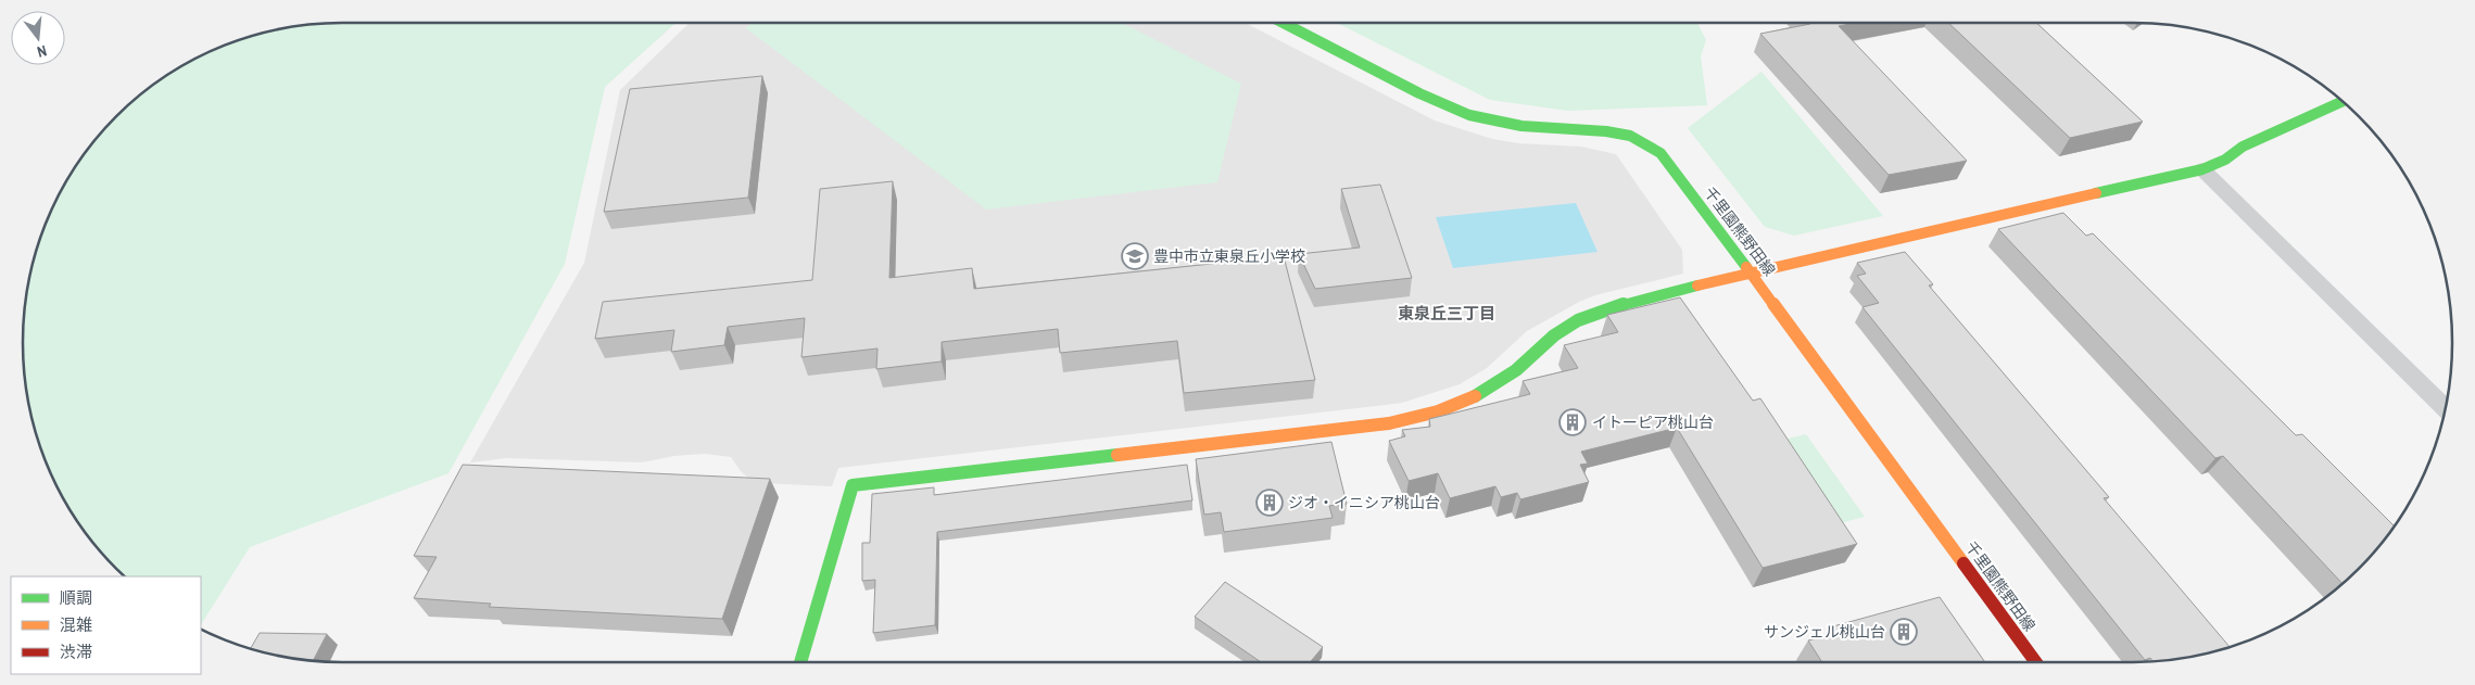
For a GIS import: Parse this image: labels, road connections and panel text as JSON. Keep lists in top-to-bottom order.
{
  "streets": {
    "street": ["千里園熊野田線"]
  },
  "districts": ["東泉丘三丁目"],
  "places": {
    "school or university": ["豊中市立東泉丘小学校"],
    "building": ["イトーピア桃山台", "ジオ・イニシア桃山台", "サンジェル桃山台"]
  },
  "legend": ["順調", "混雑", "渋滞"],
  "north": "bottom"
}
